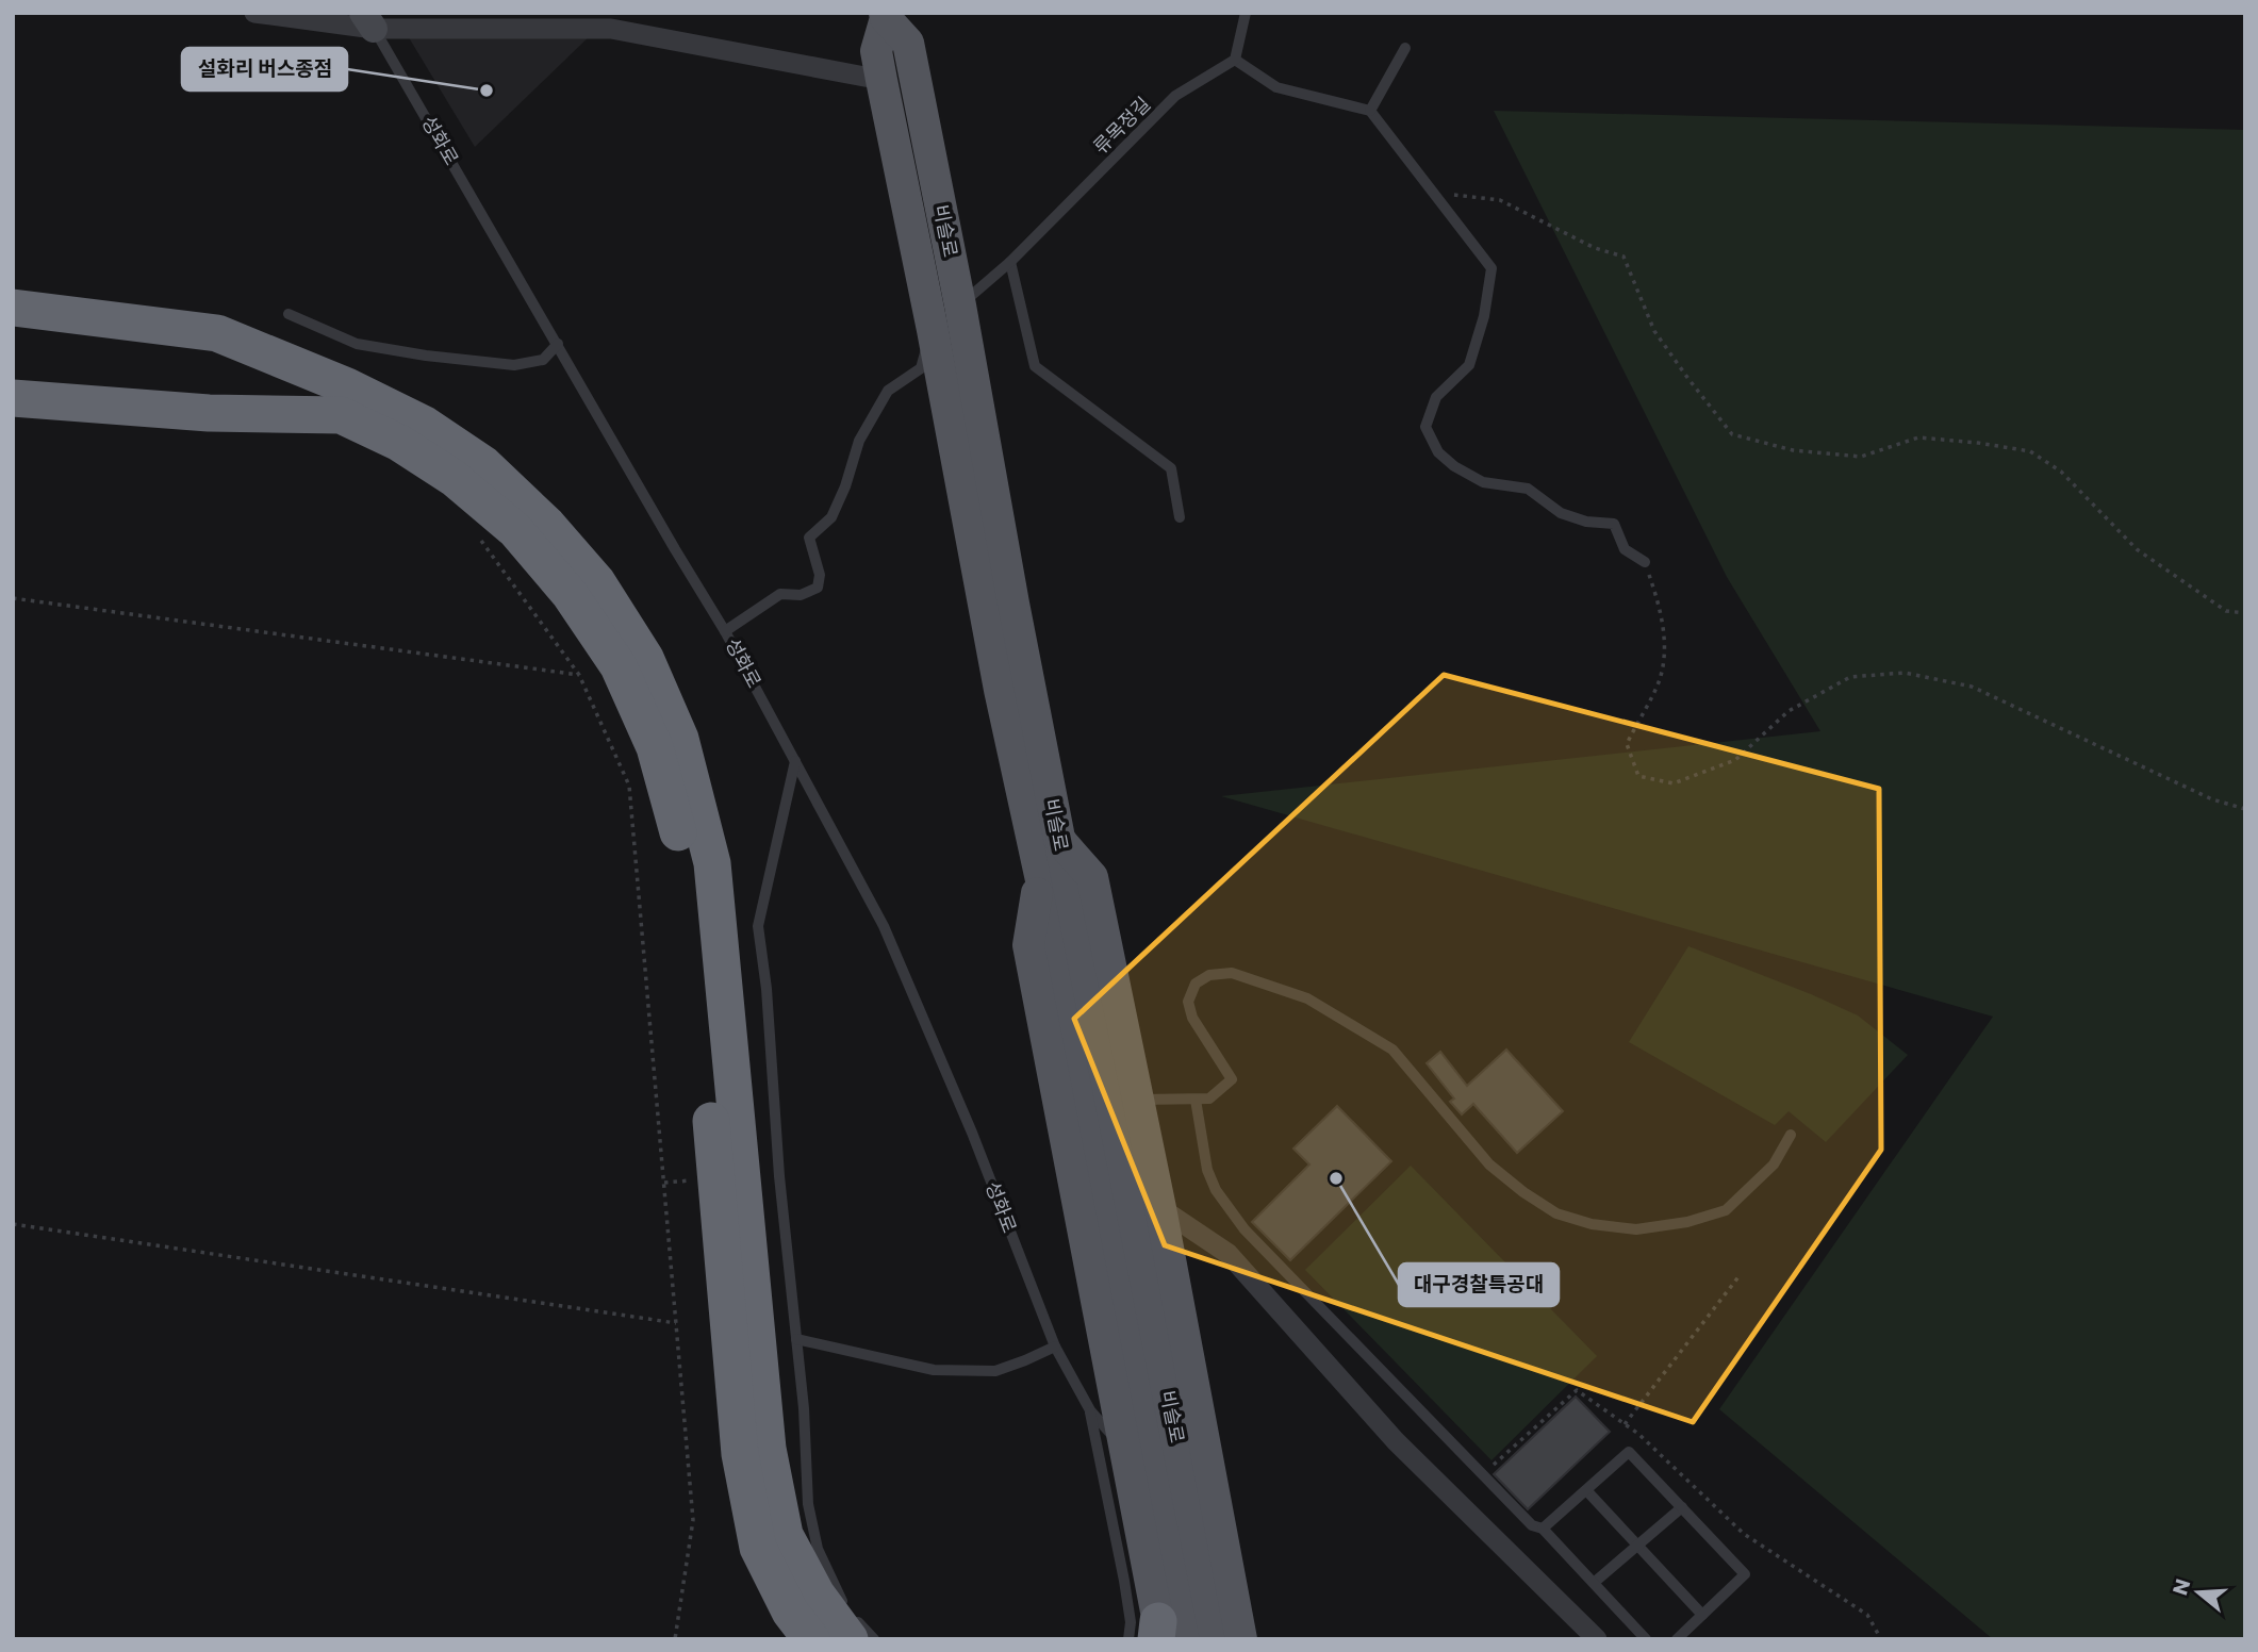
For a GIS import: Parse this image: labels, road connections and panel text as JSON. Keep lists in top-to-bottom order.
{
  "streets": {
    "main road": ["비슬로"],
    "lane": ["류목정길", "성화로"]
  },
  "crossings": [
    ["류목정길", "비슬로"]
  ],
  "places": ["설화리 버스종점", "대구경찰특공대"],
  "north": "left"
}
